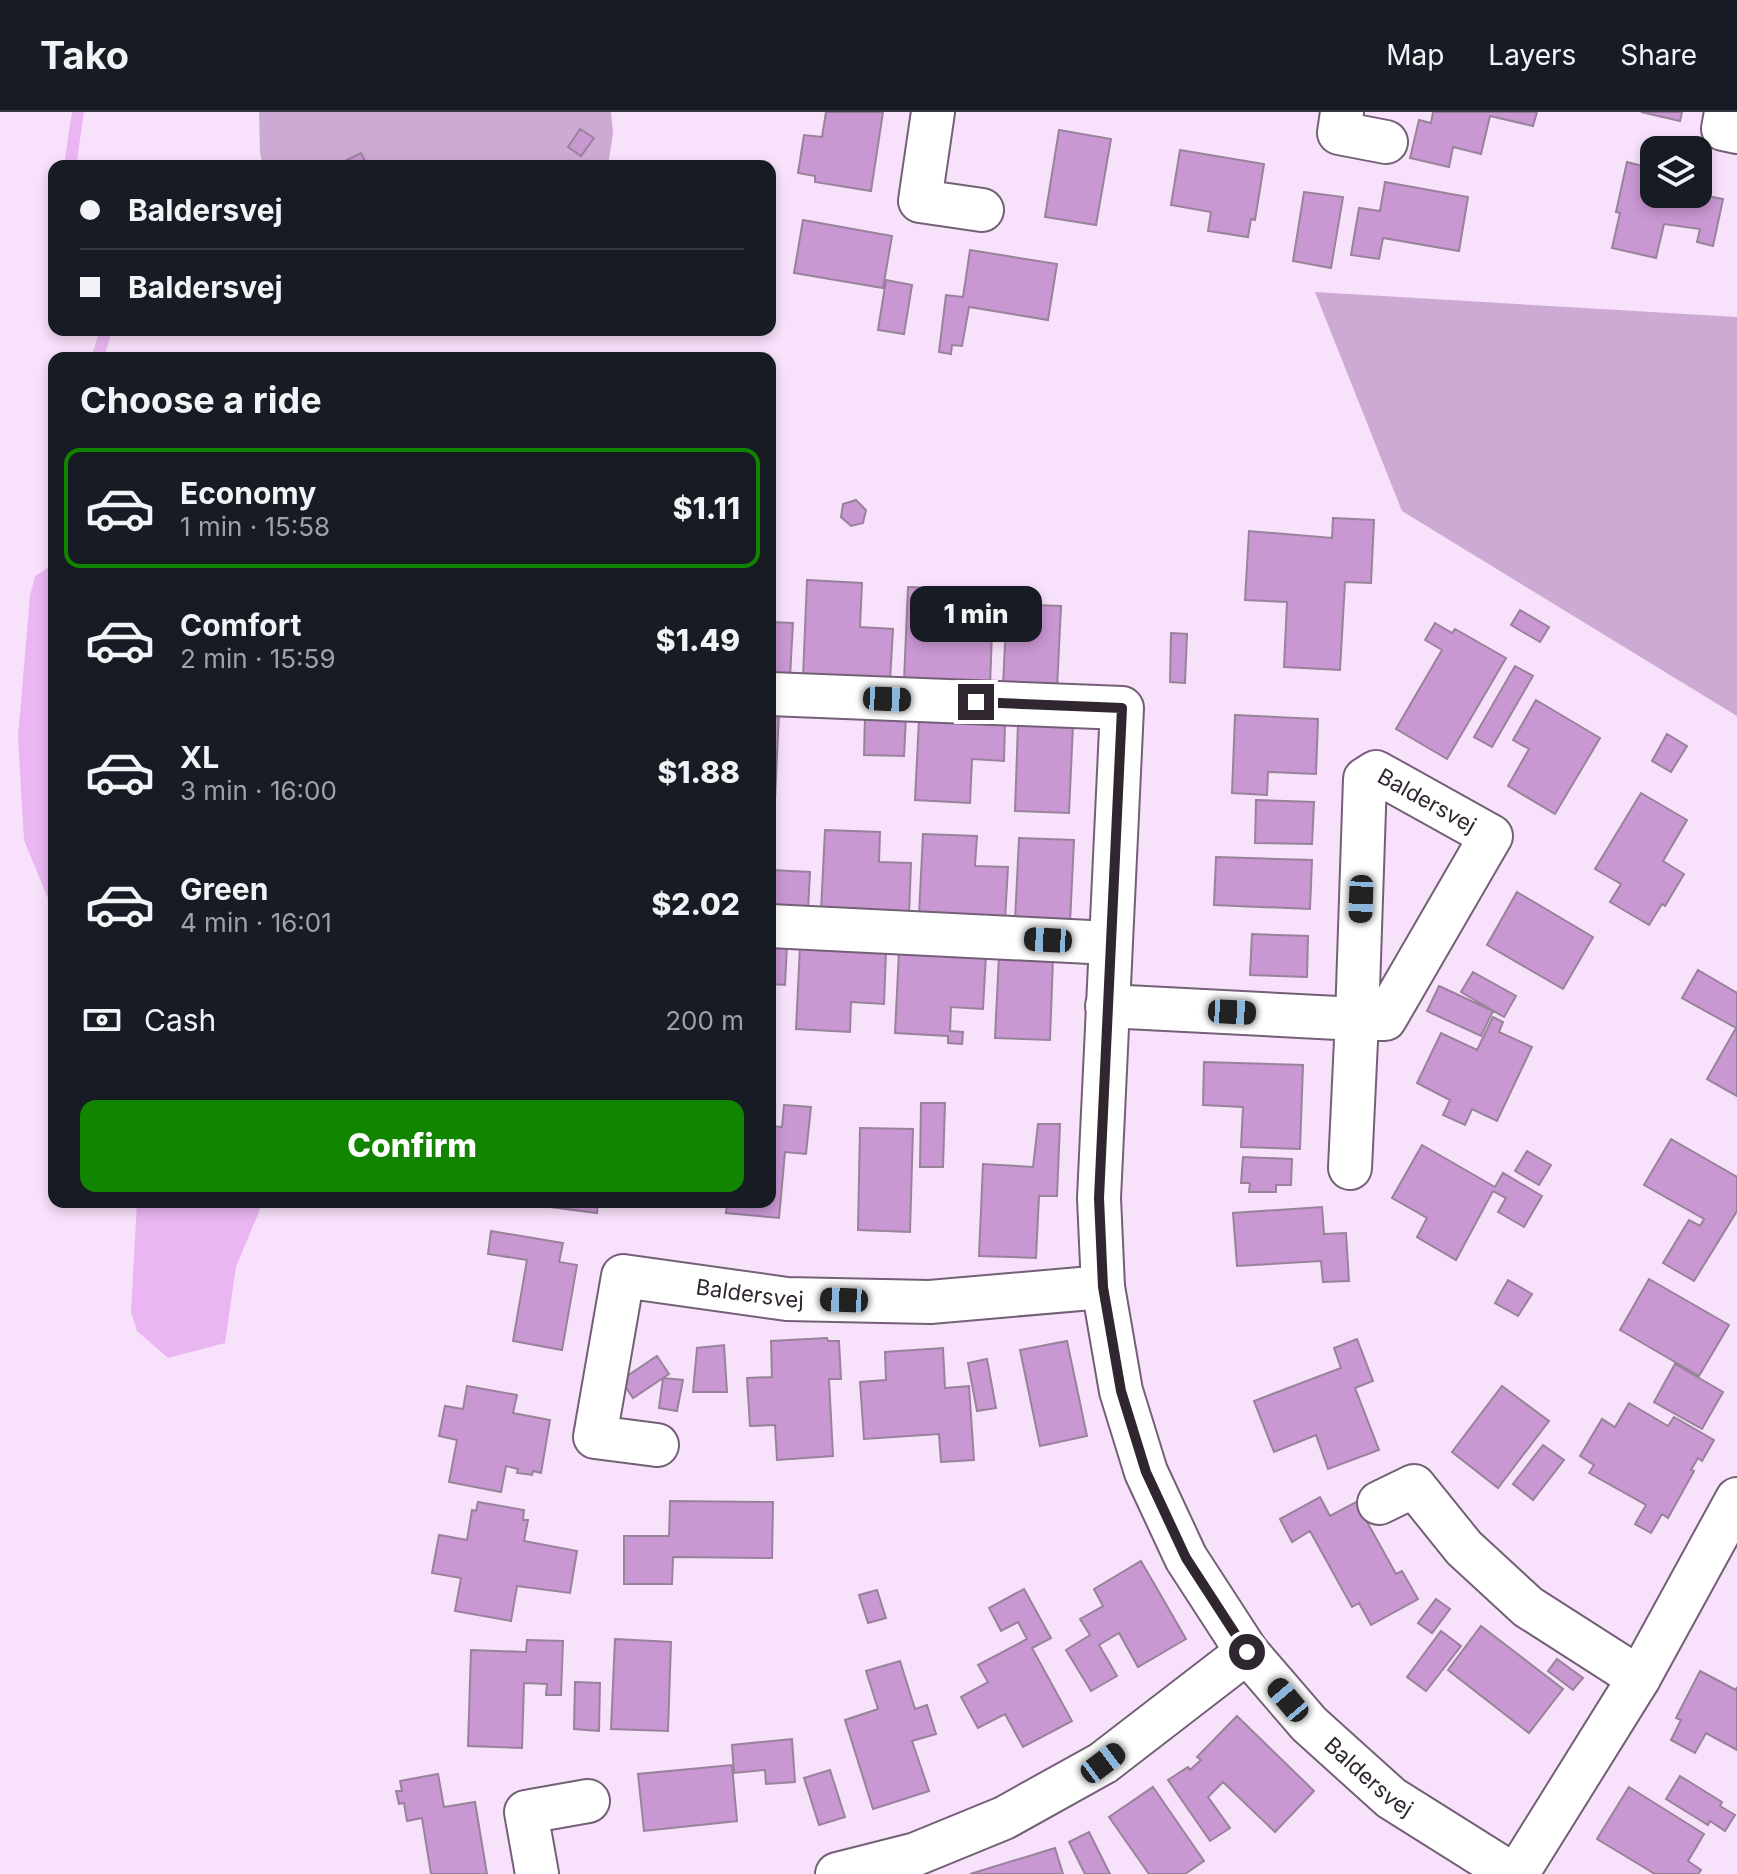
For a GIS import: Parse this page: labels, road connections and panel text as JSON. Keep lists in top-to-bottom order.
{
  "streets": {
    "street": ["Baldersvej"]
  },
  "page": {
    "header": "Tako",
    "nav": ["Map", "Layers", "Share"],
    "banner": ["Baldersvej", "Baldersvej"],
    "heading": "Choose a ride",
    "list": [
      {
        "name": "Economy",
        "note": "1 min · 15:58",
        "value": "$1.11"
      },
      {
        "name": "Comfort",
        "note": "2 min · 15:59",
        "value": "$1.49"
      },
      {
        "name": "XL",
        "note": "3 min · 16:00",
        "value": "$1.88"
      },
      {
        "name": "Green",
        "note": "4 min · 16:01",
        "value": "$2.02"
      }
    ],
    "bubble": "1 min",
    "pay": ["Cash", "200 m"],
    "buttons": "Confirm"
  }
}
